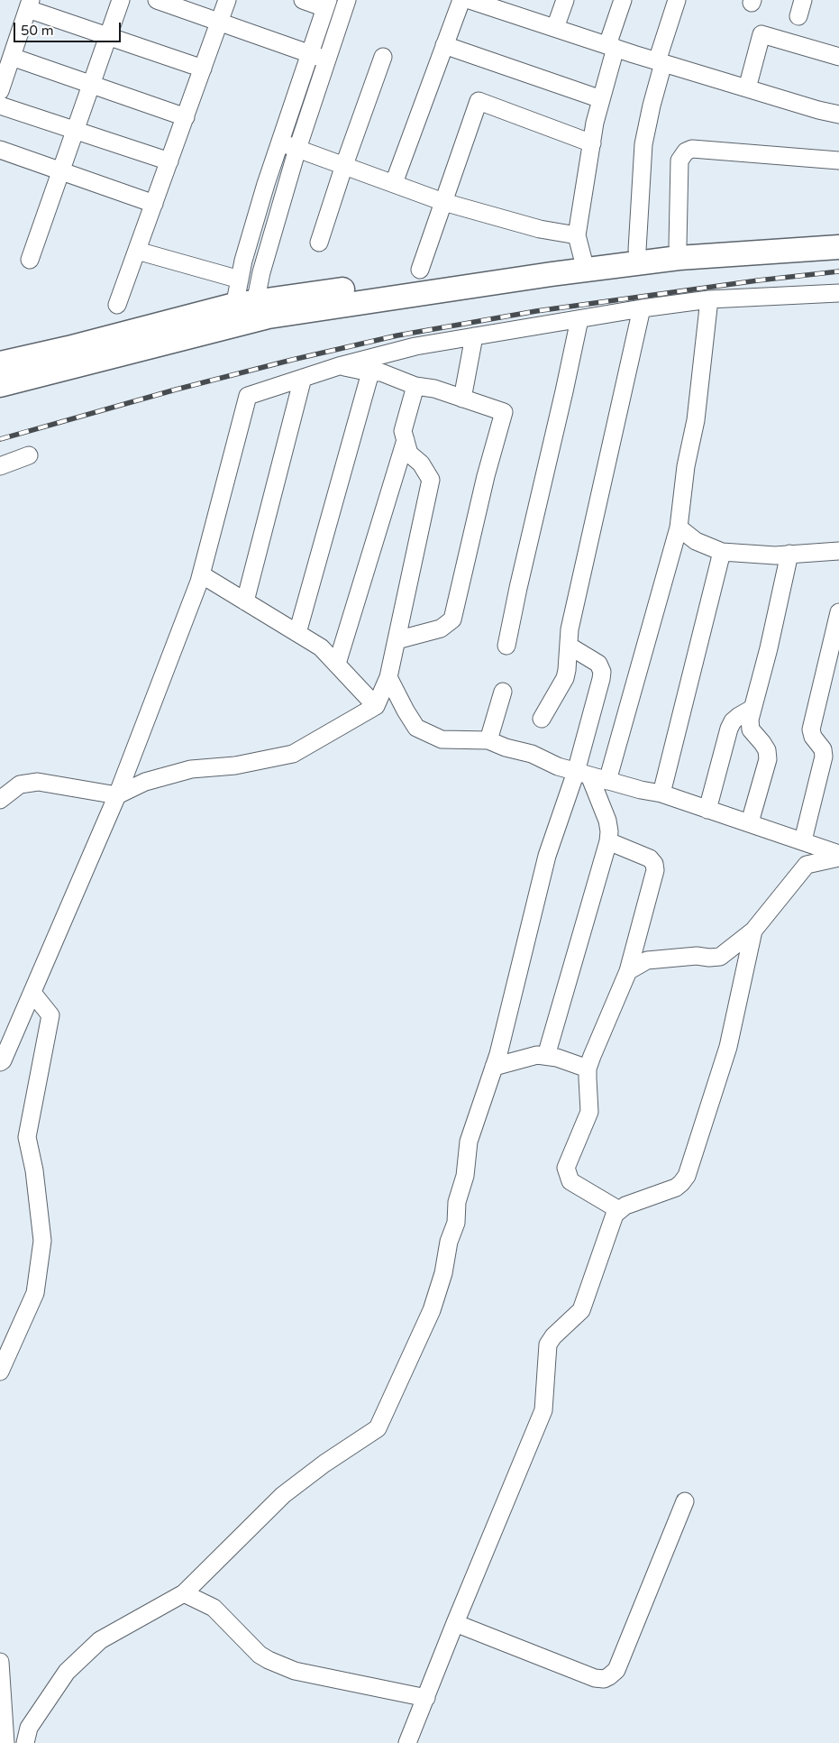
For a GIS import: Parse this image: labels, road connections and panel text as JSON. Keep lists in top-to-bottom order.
{
  "scale_bar": "50 m"
}
